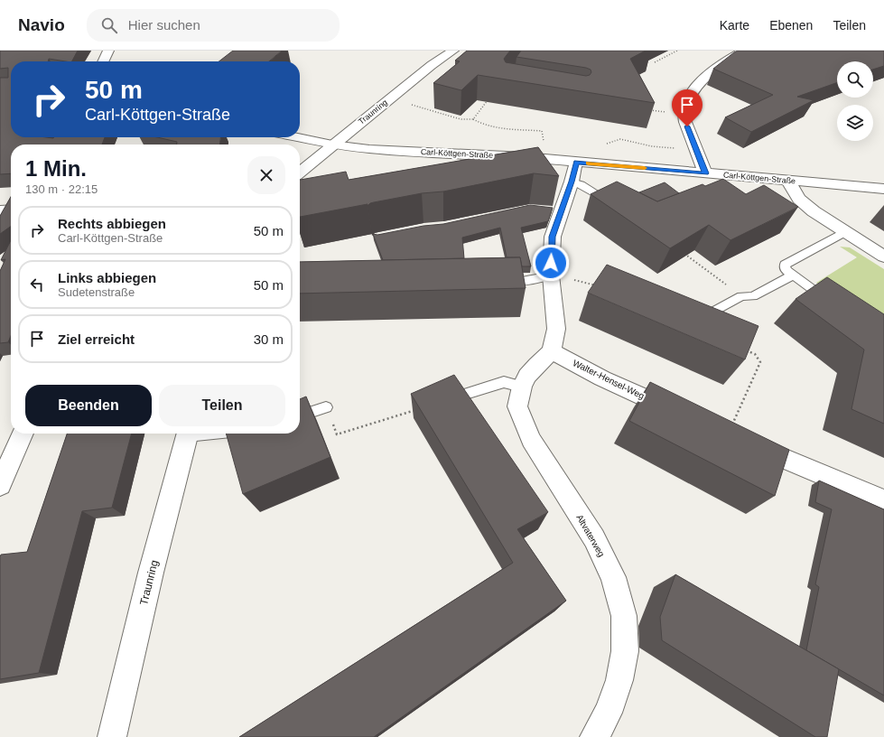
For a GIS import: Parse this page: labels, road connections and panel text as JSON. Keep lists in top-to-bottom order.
{
  "streets": {
    "street": [
      "Traunring",
      "Carl-Köttgen-Straße",
      "Walter-Hensel-Weg",
      "Altvaterweg"
    ]
  },
  "crossings": [
    ["Traunring", "Carl-Köttgen-Straße"],
    ["Walter-Hensel-Weg", "Altvaterweg"]
  ],
  "page": {
    "header": "Navio",
    "search": "Hier suchen",
    "nav": ["Karte", "Ebenen", "Teilen"],
    "turn": ["50 m", "Carl-Köttgen-Straße"],
    "heading": ["1 Min.", "130 m · 22:15"],
    "list": [
      {
        "name": "Rechts abbiegen",
        "note": "Carl-Köttgen-Straße",
        "value": "50 m"
      },
      {
        "name": "Links abbiegen",
        "note": "Sudetenstraße",
        "value": "50 m"
      },
      {
        "name": "Ziel erreicht",
        "value": "30 m"
      }
    ],
    "buttons": ["Beenden", "Teilen"]
  }
}
